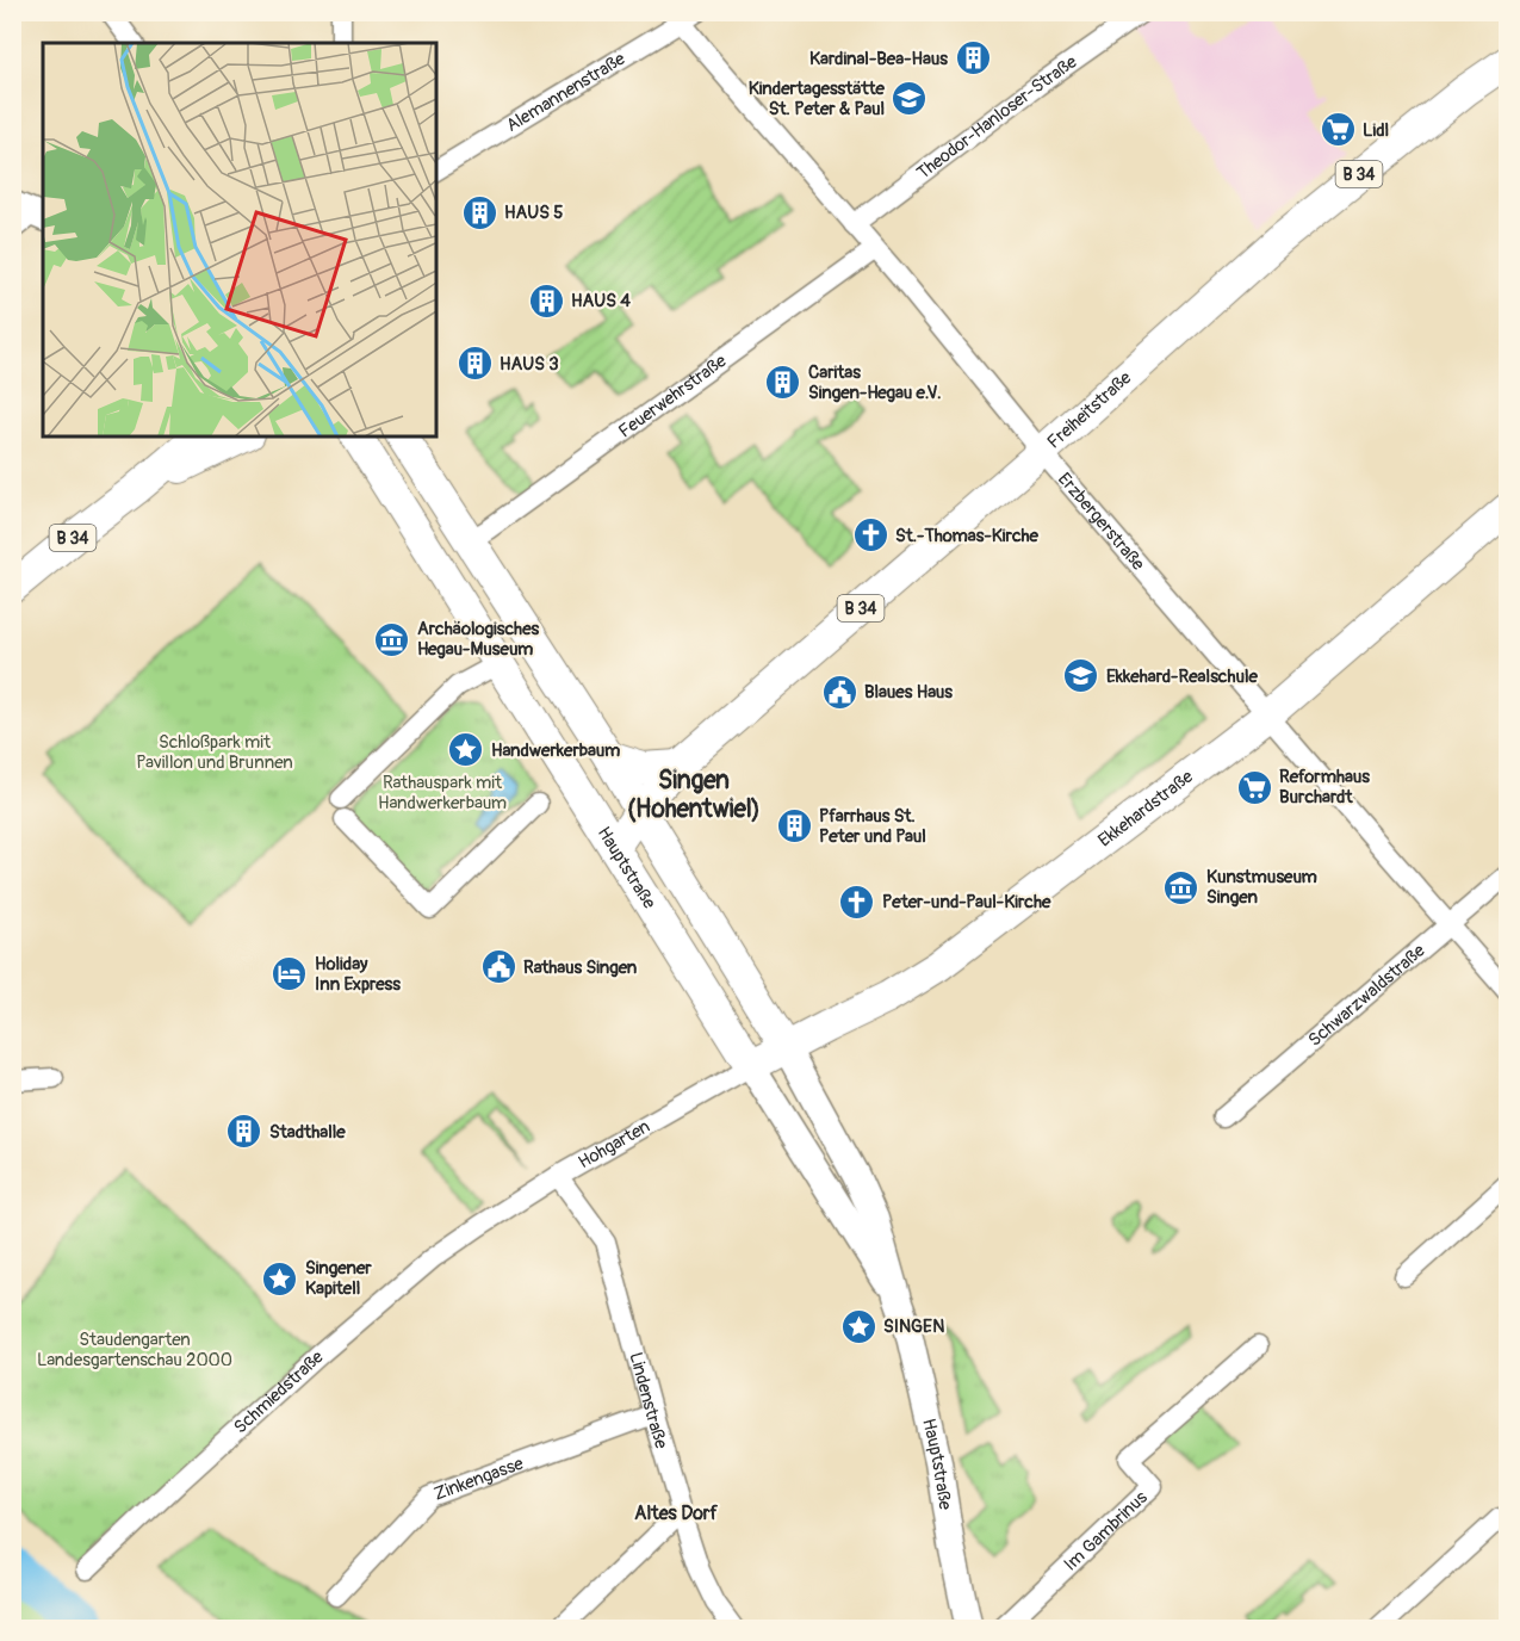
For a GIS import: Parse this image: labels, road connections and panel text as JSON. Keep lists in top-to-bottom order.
{
  "streets": {
    "main road": [
      "B 34",
      "Freiheitstraße",
      "Ekkehardstraße",
      "Hauptstraße"
    ],
    "street": [
      "Alemannenstraße",
      "Theodor-Hanloser-Straße",
      "Feuerwehrstraße",
      "Erzbergerstraße",
      "Schwarzwaldstraße",
      "Hohgarten",
      "Schmiedstraße",
      "Lindenstraße",
      "Zinkengasse",
      "Im Gambrinus"
    ]
  },
  "crossings": [
    ["Alemannenstraße", "Erzbergerstraße"],
    ["Theodor-Hanloser-Straße", "Erzbergerstraße"],
    ["Feuerwehrstraße", "Erzbergerstraße"],
    ["Feuerwehrstraße", "Hauptstraße"],
    ["Freiheitstraße", "Erzbergerstraße"],
    ["Freiheitstraße", "Hauptstraße"],
    ["Erzbergerstraße", "Ekkehardstraße"],
    ["Erzbergerstraße", "Schwarzwaldstraße"],
    ["Ekkehardstraße", "Hauptstraße"],
    ["Ekkehardstraße", "Hohgarten"],
    ["Hauptstraße", "Hohgarten"],
    ["Hohgarten", "Schmiedstraße"],
    ["Hohgarten", "Lindenstraße"],
    ["Lindenstraße", "Zinkengasse"]
  ],
  "districts": ["Singen (Hohentwiel)", "Altes Dorf"],
  "parks": ["Schloßpark mit Pavillon und Brunnen", "Rathauspark mit Handwerkerbaum", "Staudengarten Landesgartenschau 2000"],
  "places": {
    "building": [
      "Kardinal-Bea-Haus",
      "HAUS 5",
      "HAUS 4",
      "HAUS 3",
      "Caritas Singen-Hegau e.V.",
      "Pfarrhaus St. Peter und Paul",
      "Stadthalle"
    ],
    "school or university": ["Kindertagesstätte St. Peter & Paul", "Ekkehard-Realschule"],
    "supermarket": ["Lidl", "Reformhaus Burchardt"],
    "church": ["St.-Thomas-Kirche", "Peter-und-Paul-Kirche"],
    "museum": ["Archäologisches Hegau-Museum", "Kunstmuseum Singen"],
    "public building": ["Blaues Haus", "Rathaus Singen"],
    "place": ["Handwerkerbaum", "Singener Kapitell", "SINGEN"],
    "hotel": ["Holiday Inn Express"]
  }
}
